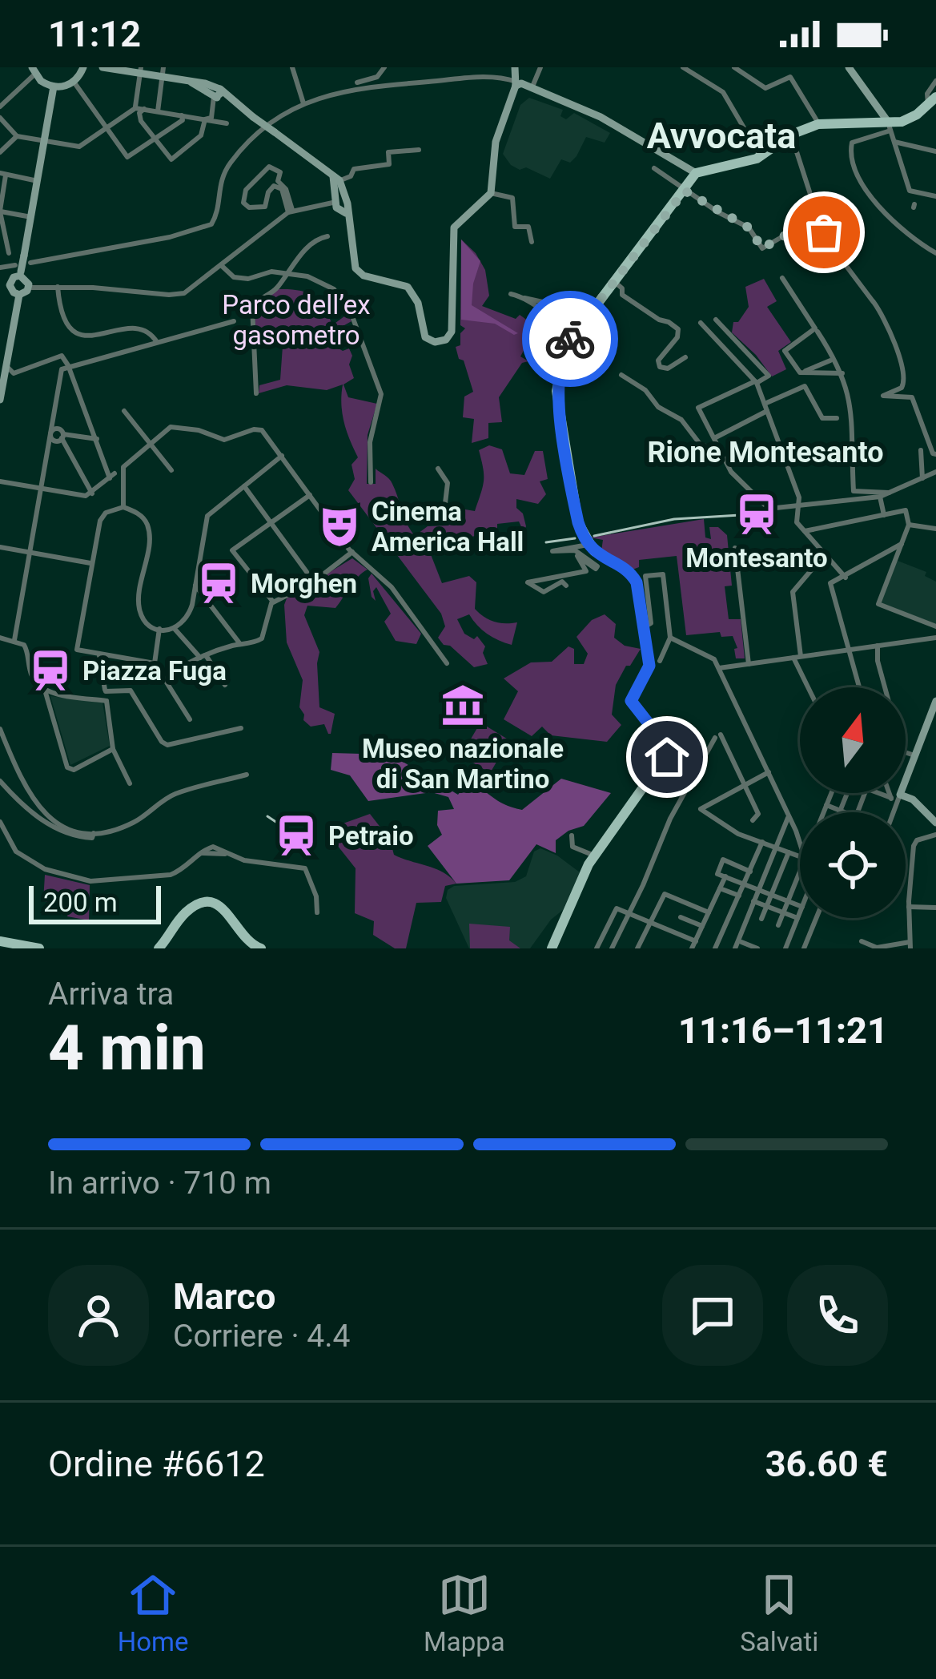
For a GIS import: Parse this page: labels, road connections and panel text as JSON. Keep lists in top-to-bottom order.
{
  "districts": ["Avvocata", "Rione Montesanto"],
  "parks": ["Parco dell’ex gasometro"],
  "places": {
    "station": [
      "Montesanto",
      "Morghen",
      "Piazza Fuga",
      "Petraio"
    ],
    "theatre": ["Cinema America Hall"],
    "museum": ["Museo nazionale di San Martino"]
  },
  "scale_bar": "200 m",
  "north": "top",
  "page": {
    "status": "11:12",
    "scale": "200 m",
    "heading": ["4 min", "Arriva tra", "11:16–11:21"],
    "panel": [
      "Marco",
      "Corriere · 4.4",
      "Ordine #6612",
      "36.60 €"
    ],
    "bar": "In arrivo · 710 m",
    "tabs": ["Home", "Mappa", "Salvati"]
  }
}
